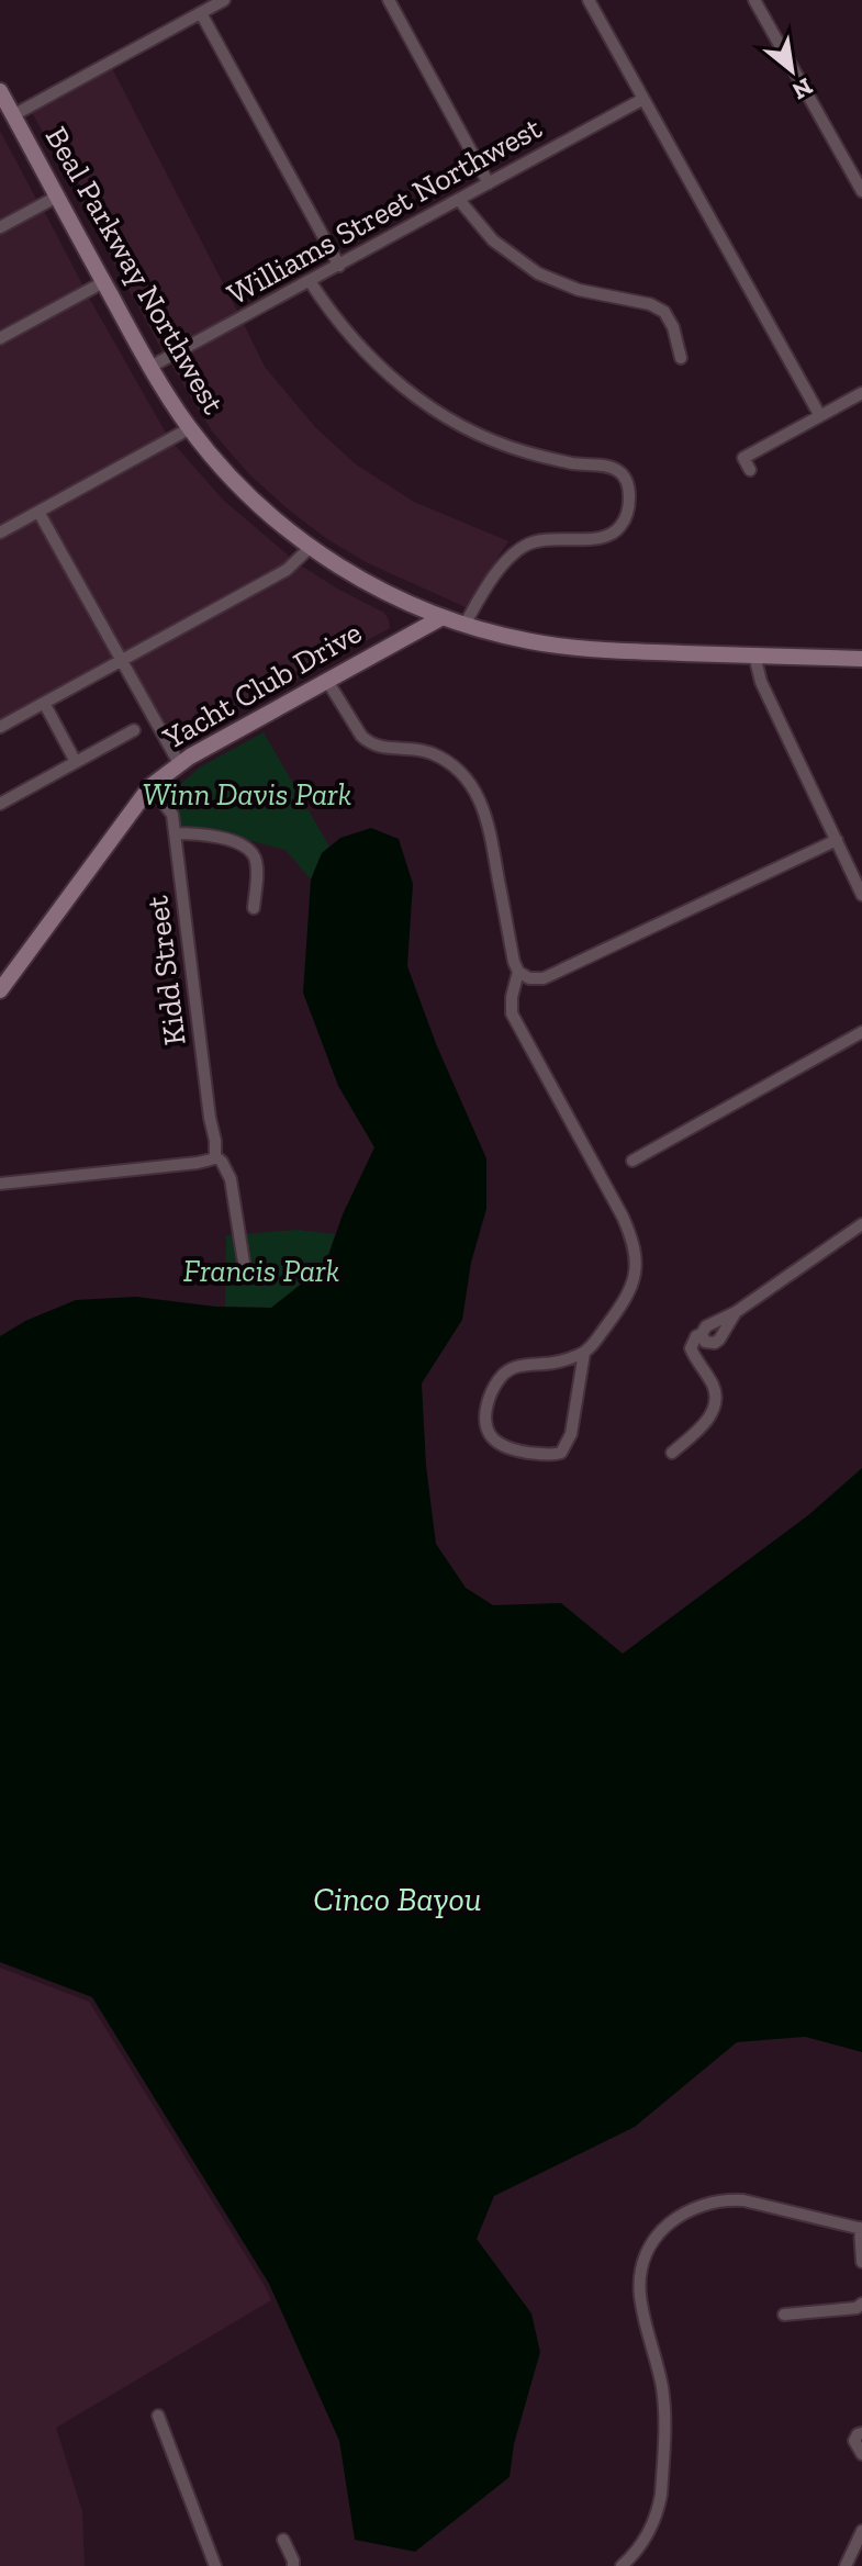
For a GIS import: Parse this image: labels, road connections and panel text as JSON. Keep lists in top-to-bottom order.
{
  "streets": {
    "main road": ["Beal Parkway Northwest", "Yacht Club Drive"],
    "street": ["Williams Street Northwest", "Kidd Street"]
  },
  "crossings": [
    ["Williams Street Northwest", "Beal Parkway Northwest"],
    ["Beal Parkway Northwest", "Yacht Club Drive"],
    ["Yacht Club Drive", "Kidd Street"]
  ],
  "water": ["Cinco Bayou"],
  "parks": ["Winn Davis Park", "Francis Park"],
  "north": "bottom right"
}
